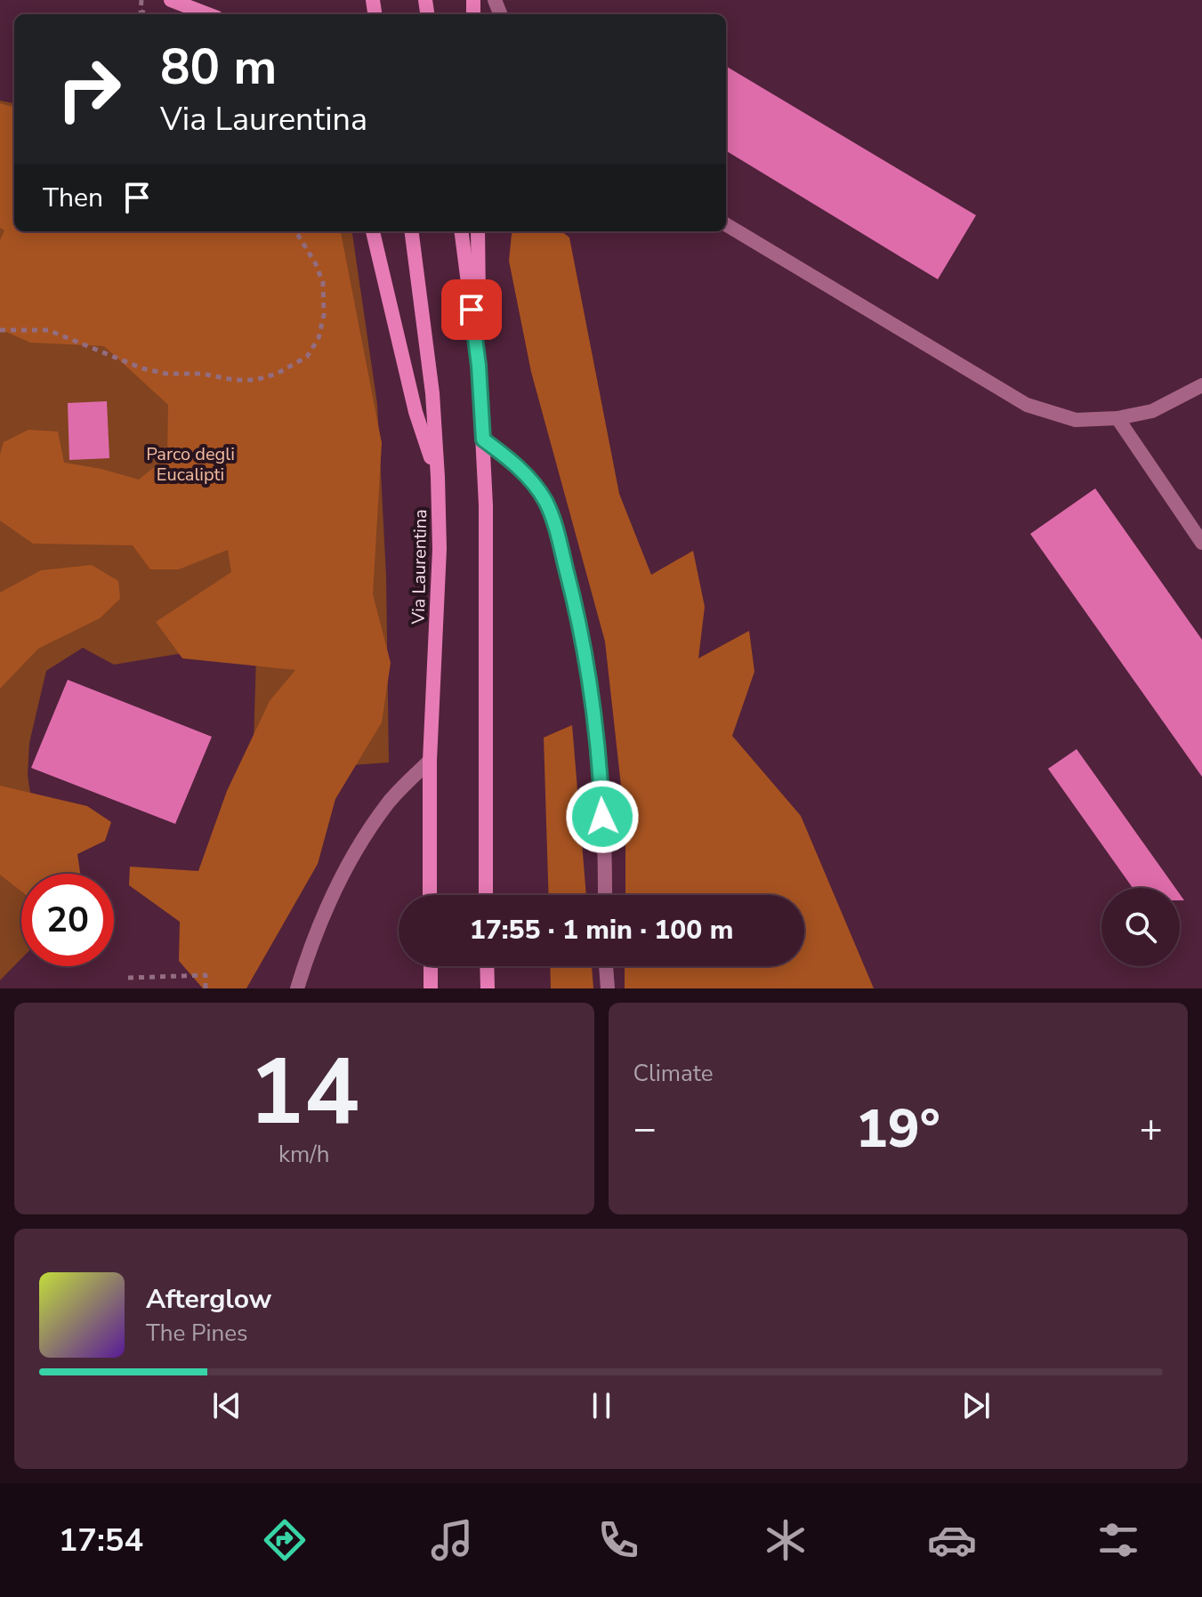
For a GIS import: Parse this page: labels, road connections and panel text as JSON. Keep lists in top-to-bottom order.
{
  "streets": {
    "main road": ["Via Laurentina"]
  },
  "parks": ["Parco degli Eucalipti"],
  "page": {
    "turn": ["80 m", "Via Laurentina"],
    "then": "Then",
    "limit": "20",
    "trip": "17:55 · 1 min · 100 m",
    "tile": [
      ["14", "km/h"],
      "Climate"
    ],
    "heat": ["−", "19°", "+"],
    "song": ["Afterglow", "The Pines"],
    "tabs": "17:54"
  }
}
